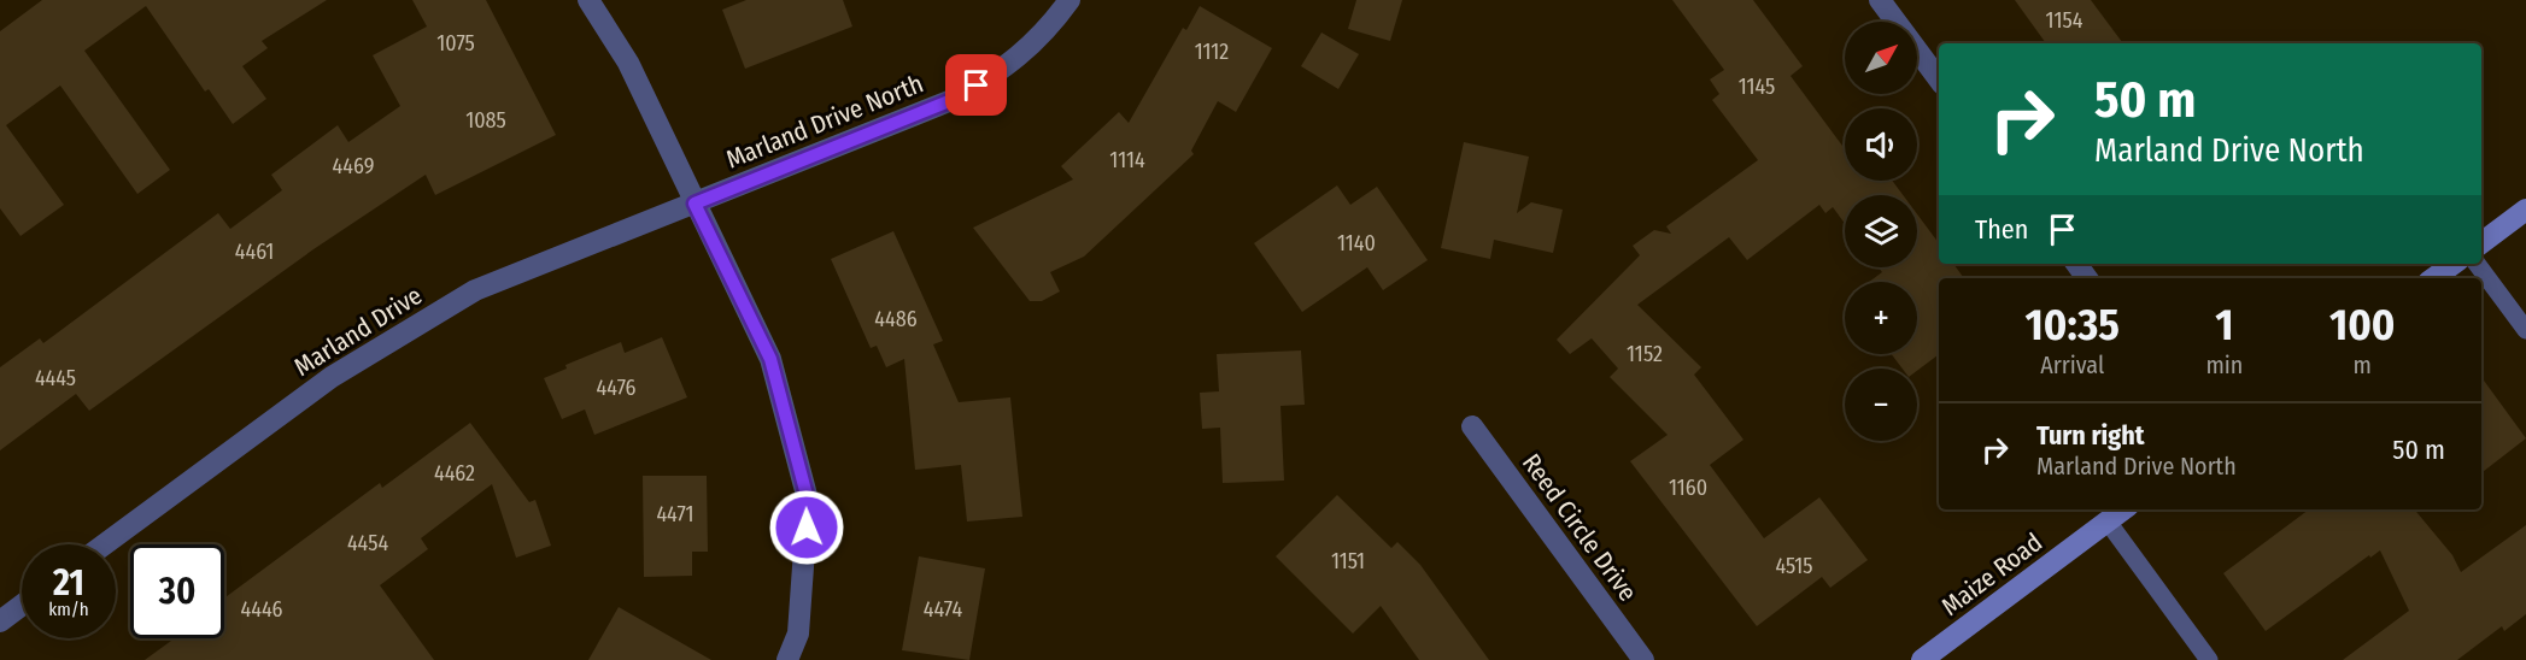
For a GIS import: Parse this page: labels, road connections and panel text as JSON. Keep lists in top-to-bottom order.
{
  "streets": {
    "street": [
      "Marland Drive North",
      "Marland Drive",
      "Reed Circle Drive",
      "Maize Road"
    ]
  },
  "crossings": [
    ["Marland Drive North", "Marland Drive"]
  ],
  "house_numbers": [
    "1154",
    "1075",
    "1112",
    "1145",
    "1085",
    "1114",
    "4469",
    "1140",
    "4461",
    "4486",
    "1152",
    "4445",
    "4476",
    "4462",
    "1160",
    "4471",
    "4454",
    "1151",
    "4515",
    "4446",
    "4474"
  ],
  "north": "top right",
  "page": {
    "map_buttons": ["+", "−"],
    "turn": ["50 m", "Marland Drive North"],
    "then": "Then",
    "eta": [
      "10:35",
      "Arrival",
      "1",
      "min",
      "100",
      "m"
    ],
    "list": [
      {
        "name": "Turn right",
        "note": "Marland Drive North",
        "value": "50 m"
      }
    ],
    "speed": "21 km/h",
    "limit": "30"
  }
}
